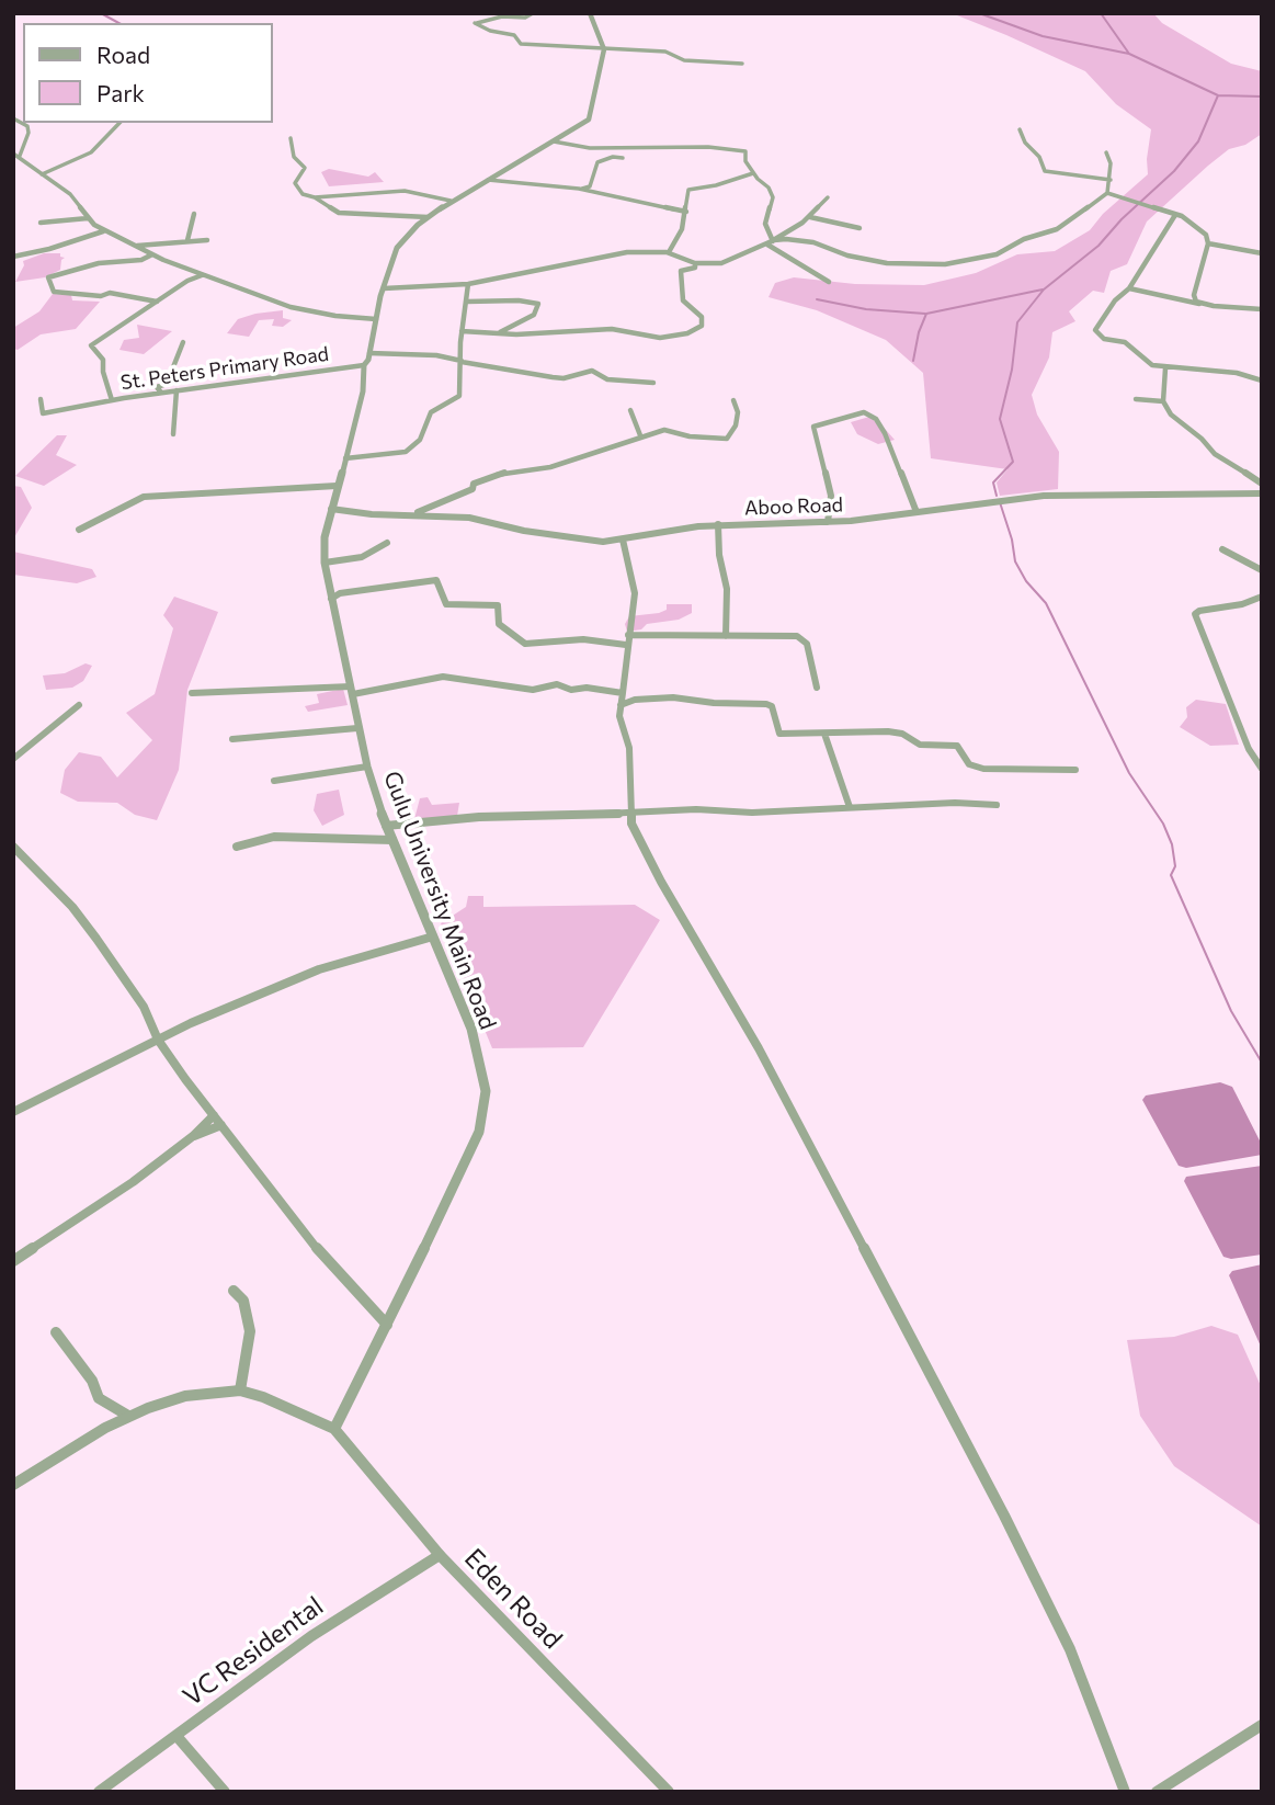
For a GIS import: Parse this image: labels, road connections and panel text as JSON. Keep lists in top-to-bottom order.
{
  "streets": {
    "street": [
      "St. Peters Primary Road",
      "Aboo Road",
      "Gulu University Main Road",
      "Eden Road",
      "VC Residental"
    ]
  },
  "crossings": [
    ["St. Peters Primary Road", "Gulu University Main Road"],
    ["Aboo Road", "Gulu University Main Road"],
    ["Gulu University Main Road", "Eden Road"],
    ["Eden Road", "VC Residental"]
  ],
  "legend": ["Road", "Park"]
}
